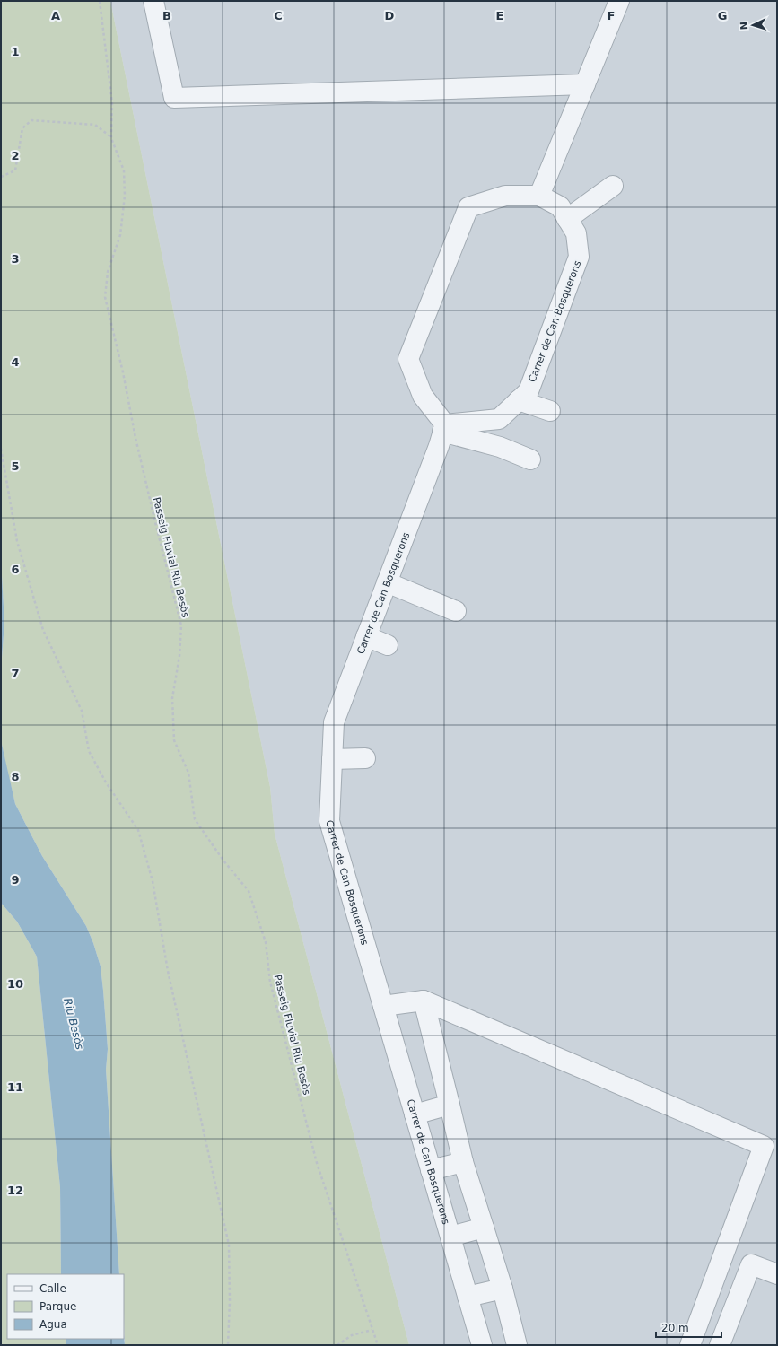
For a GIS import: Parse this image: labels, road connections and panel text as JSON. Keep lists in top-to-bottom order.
{
  "streets": {
    "street": ["Carrer de Can Bosquerons"],
    "path": ["Passeig Fluvial Riu Besòs"]
  },
  "water": ["Riu Besòs"],
  "legend": ["Calle", "Parque", "Agua"],
  "scale_bar": "20 m",
  "north": "left",
  "grid": {
    "columns": [
      "A",
      "B",
      "C",
      "D",
      "E",
      "F",
      "G"
    ],
    "rows": [
      "1",
      "2",
      "3",
      "4",
      "5",
      "6",
      "7",
      "8",
      "9",
      "10",
      "11",
      "12"
    ]
  }
}
